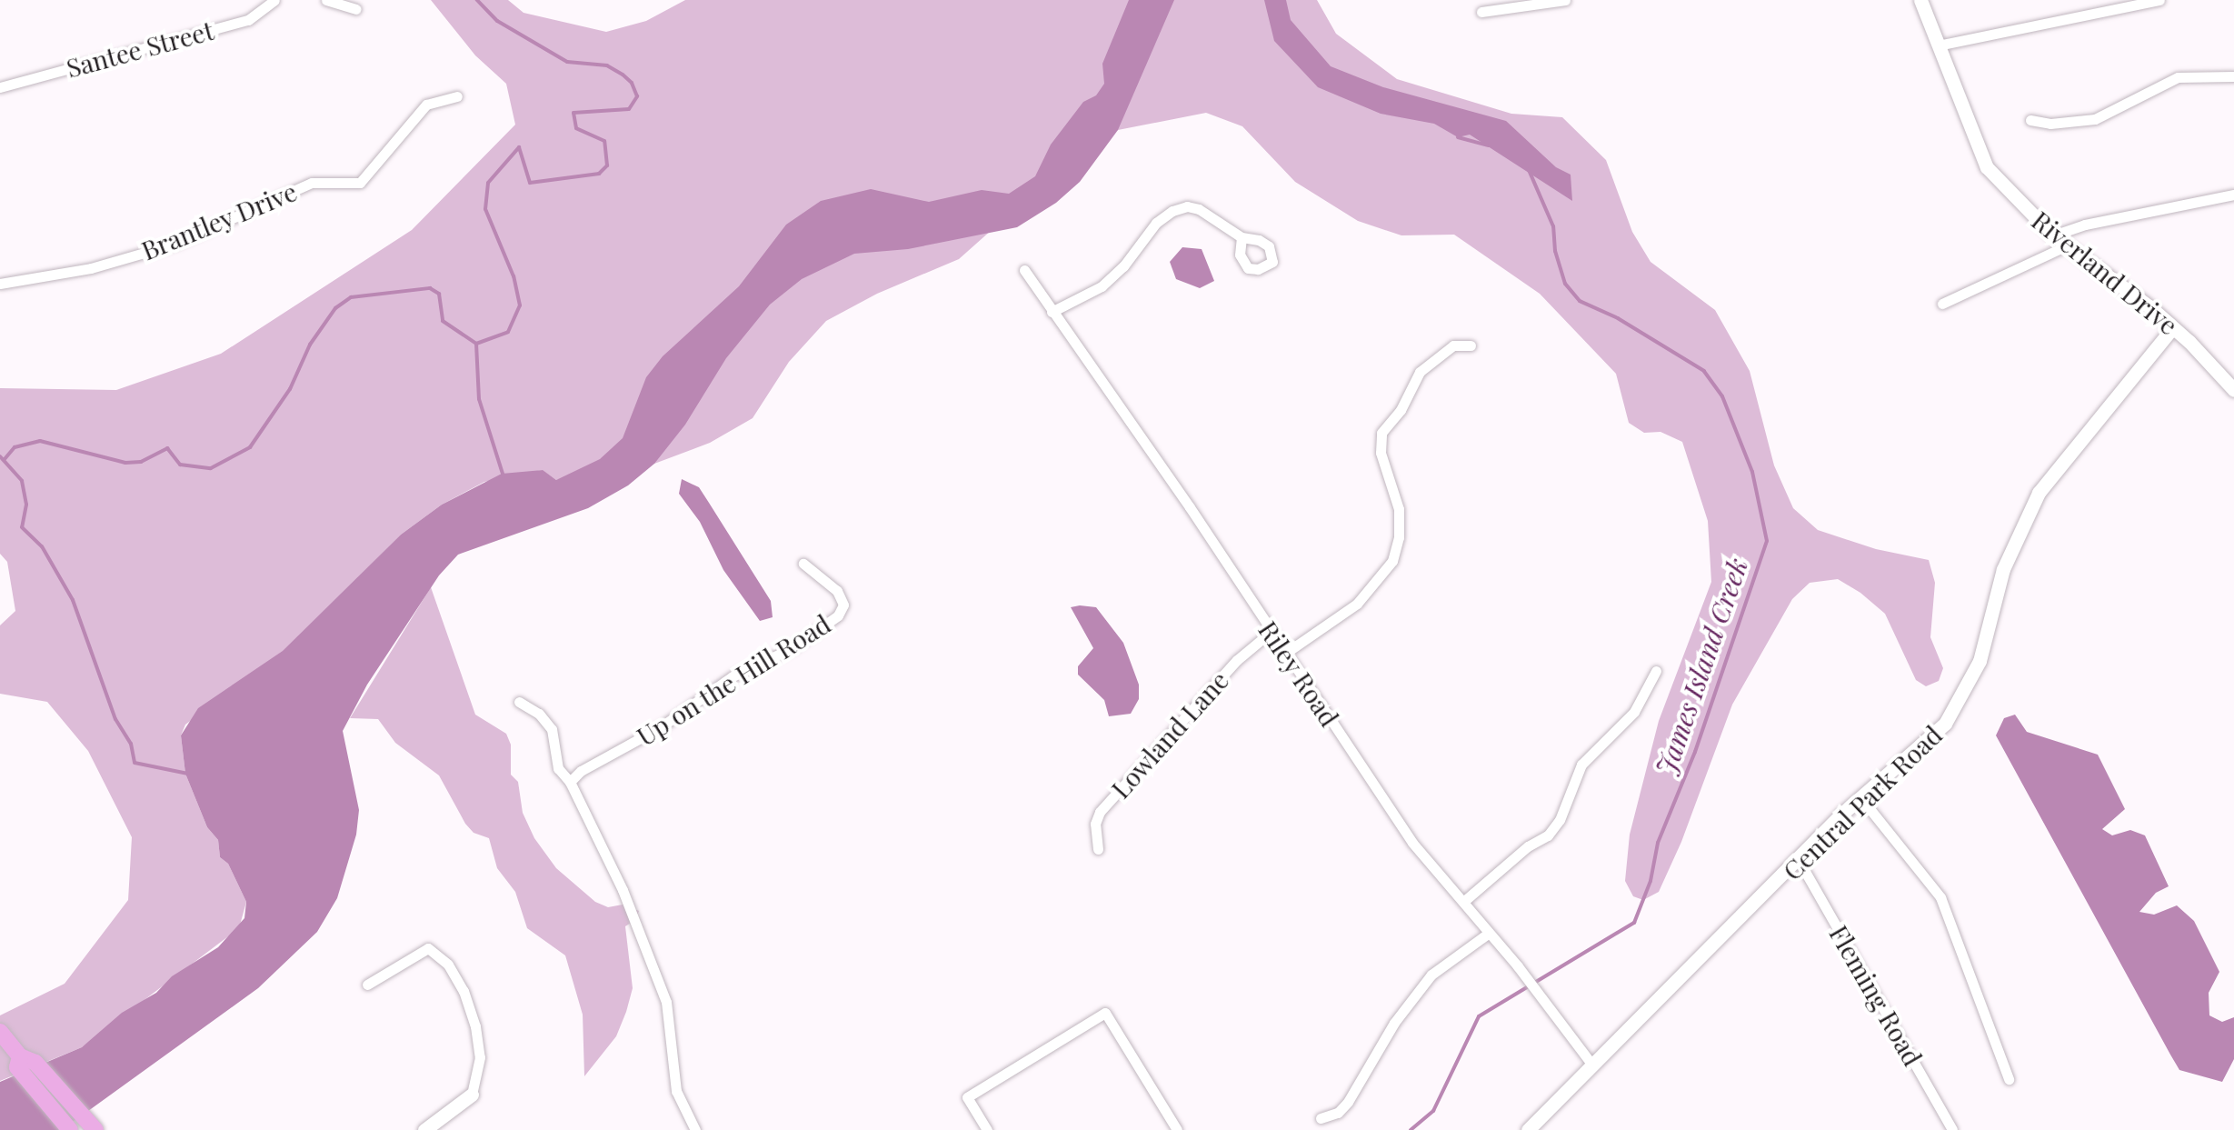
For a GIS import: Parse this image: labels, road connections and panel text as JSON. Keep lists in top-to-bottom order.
{
  "streets": {
    "street": [
      "Santee Street",
      "Brantley Drive",
      "Riverland Drive",
      "Riley Road",
      "Up on the Hill Road",
      "Lowland Lane",
      "Central Park Road",
      "Fleming Road"
    ]
  },
  "crossings": [
    ["Riverland Drive", "Central Park Road"],
    ["Riley Road", "Lowland Lane"],
    ["Riley Road", "Central Park Road"],
    ["Central Park Road", "Fleming Road"]
  ],
  "water": ["James Island Creek"]
}
